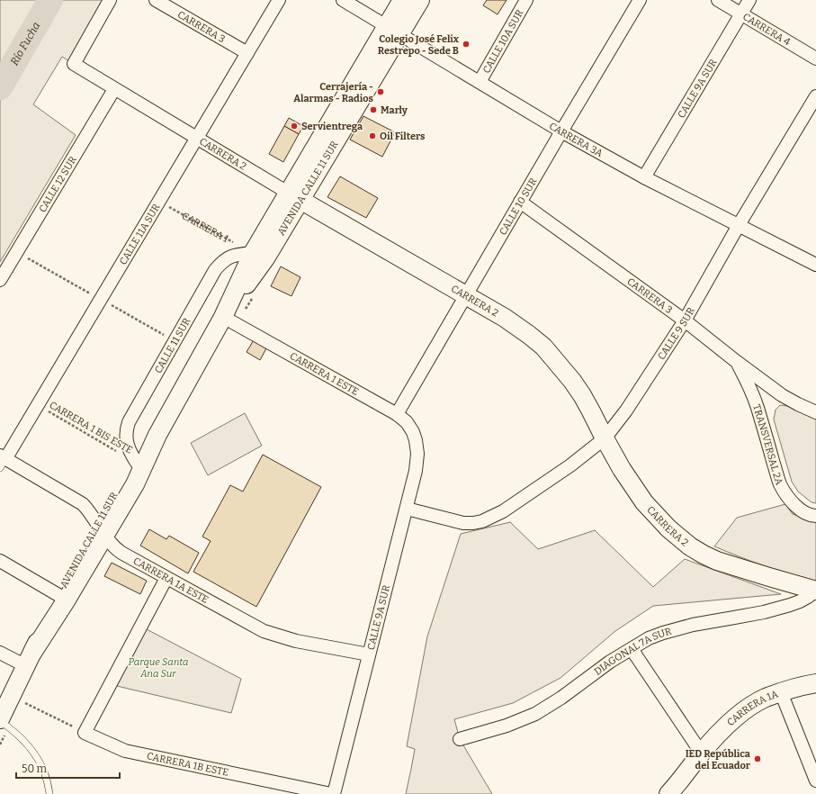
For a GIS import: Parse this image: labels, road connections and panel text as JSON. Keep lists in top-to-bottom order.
{
  "streets": {
    "main road": ["CARRERA 2", "AVENIDA CALLE 11 SUR", "CARRERA 1A"],
    "street": [
      "CARRERA 3",
      "CARRERA 4",
      "CALLE 10A SUR",
      "CALLE 9A SUR",
      "CARRERA 3A",
      "CALLE 12 SUR",
      "CALLE 10 SUR",
      "CALLE 11A SUR",
      "CALLE 9 SUR",
      "CALLE 11 SUR",
      "CARRERA 1 ESTE",
      "TRANSVERSAL 2A",
      "CARRERA 1A ESTE",
      "DIAGONAL 7A SUR",
      "CARRERA 1B ESTE"
    ],
    "path": ["CARRERA 1", "CARRERA 1 BIS ESTE"]
  },
  "crossings": [
    ["CARRERA 3", "CALLE 10 SUR"],
    ["CARRERA 3", "CALLE 11A SUR"],
    ["CARRERA 3", "CALLE 9 SUR"],
    ["CARRERA 3", "TRANSVERSAL 2A"],
    ["CARRERA 4", "CALLE 9A SUR"],
    ["CALLE 10A SUR", "CARRERA 3A"],
    ["CALLE 9A SUR", "CARRERA 3A"],
    ["CALLE 9A SUR", "CALLE 9 SUR"],
    ["CALLE 9A SUR", "CARRERA 1 ESTE"],
    ["CALLE 9A SUR", "CARRERA 1A ESTE"],
    ["CARRERA 3A", "AVENIDA CALLE 11 SUR"],
    ["CARRERA 3A", "CALLE 10 SUR"],
    ["CARRERA 3A", "CALLE 9 SUR"],
    ["CARRERA 2", "CALLE 12 SUR"],
    ["CARRERA 2", "AVENIDA CALLE 11 SUR"],
    ["CARRERA 2", "CALLE 10 SUR"],
    ["CARRERA 2", "CALLE 11A SUR"],
    ["CARRERA 2", "CALLE 9 SUR"],
    ["CARRERA 2", "DIAGONAL 7A SUR"],
    ["AVENIDA CALLE 11 SUR", "CARRERA 1"],
    ["AVENIDA CALLE 11 SUR", "CALLE 11 SUR"],
    ["AVENIDA CALLE 11 SUR", "CARRERA 1 ESTE"],
    ["AVENIDA CALLE 11 SUR", "CARRERA 1 BIS ESTE"],
    ["AVENIDA CALLE 11 SUR", "CARRERA 1A ESTE"],
    ["CALLE 10 SUR", "CARRERA 1 ESTE"],
    ["CARRERA 1", "CALLE 11A SUR"],
    ["CARRERA 1", "CALLE 11 SUR"],
    ["CALLE 11A SUR", "CARRERA 1 BIS ESTE"],
    ["CALLE 11A SUR", "CARRERA 1A ESTE"],
    ["CALLE 11 SUR", "CARRERA 1 BIS ESTE"]
  ],
  "water": ["Río Fucha"],
  "parks": ["Parque Santa Ana Sur"],
  "places": [
    "Colegio José Felix Restrepo - Sede B",
    "Cerrajería - Alarmas - Radios",
    "Marly",
    "Servientrega",
    "Oil Filters",
    "IED República del Ecuador"
  ],
  "scale_bar": "50 m"
}
